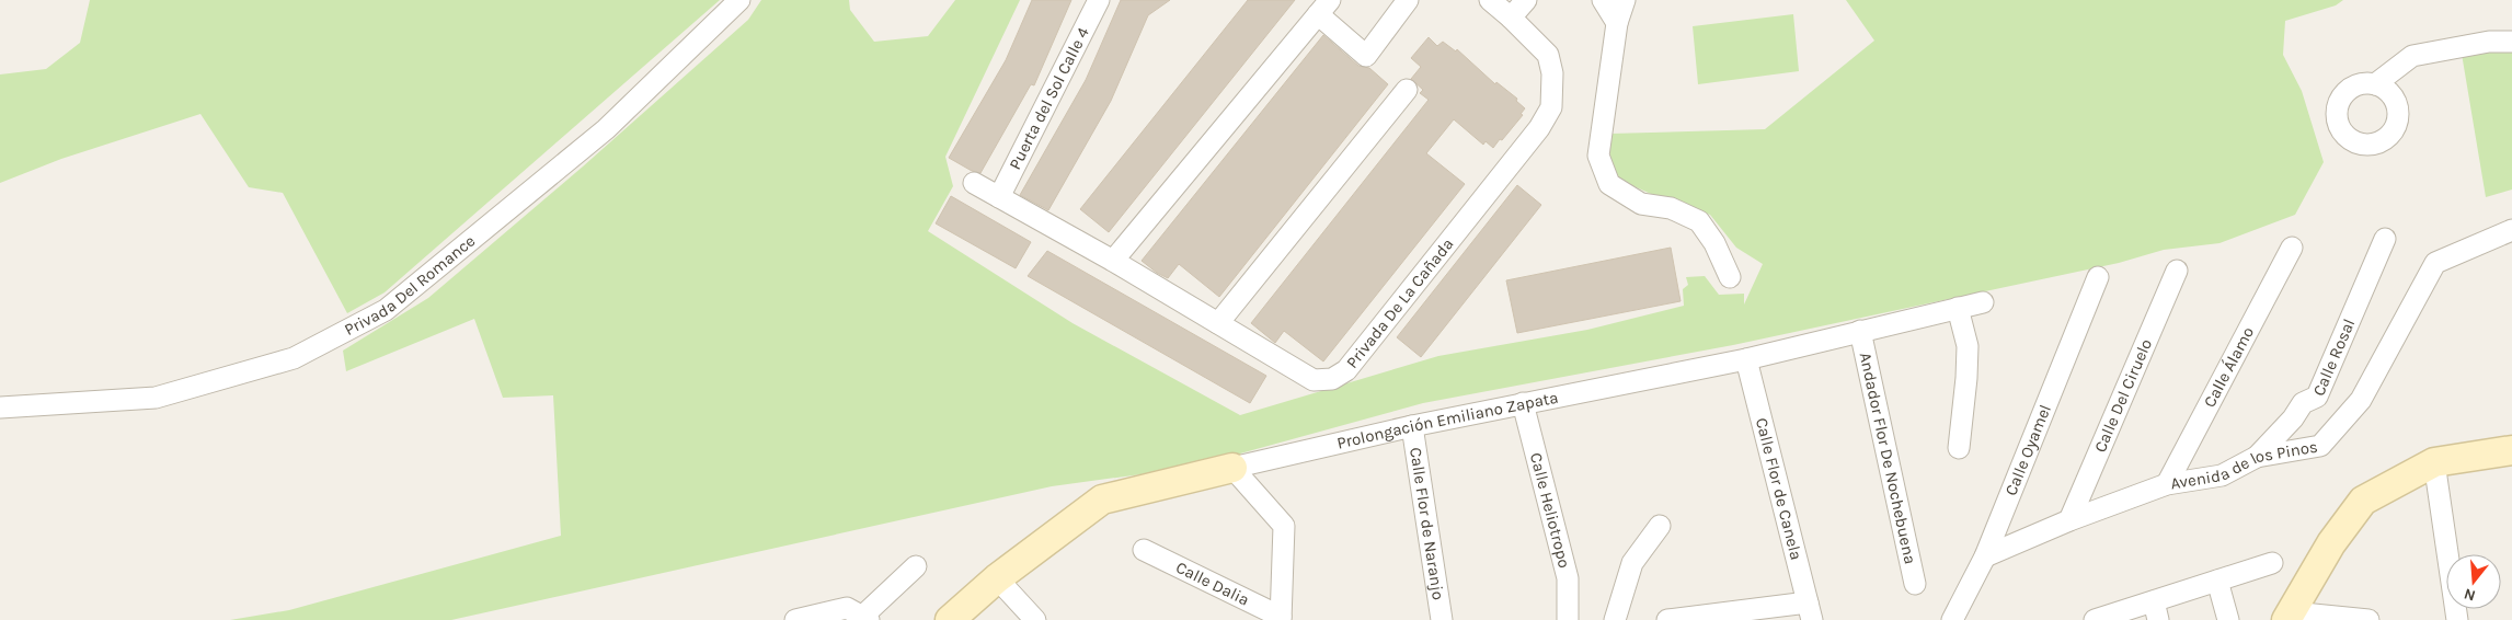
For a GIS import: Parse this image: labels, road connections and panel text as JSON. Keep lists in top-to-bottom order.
{
  "streets": {
    "main road": ["Prolongación Emiliano Zapata"],
    "street": [
      "Puerta del Sol Calle 4",
      "Privada Del Romance",
      "Privada De La Cañada",
      "Calle Rosal",
      "Calle Álamo",
      "Calle Del Ciruelo",
      "Calle Oyamel",
      "Andador Flor De Nochebuena",
      "Avenida de los Pinos",
      "Calle Flor de Canela",
      "Calle Heliotropo",
      "Calle Flor de Naranjo",
      "Calle Dalia"
    ]
  },
  "crossings": [
    ["Puerta del Sol Calle 4", "Privada De La Cañada"],
    ["Calle Rosal", "Avenida de los Pinos"],
    ["Calle Álamo", "Avenida de los Pinos"],
    ["Calle Del Ciruelo", "Avenida de los Pinos"],
    ["Prolongación Emiliano Zapata", "Andador Flor De Nochebuena"],
    ["Prolongación Emiliano Zapata", "Calle Flor de Canela"],
    ["Prolongación Emiliano Zapata", "Calle Heliotropo"],
    ["Prolongación Emiliano Zapata", "Calle Flor de Naranjo"],
    ["Calle Oyamel", "Avenida de los Pinos"]
  ],
  "north": "bottom"
}
